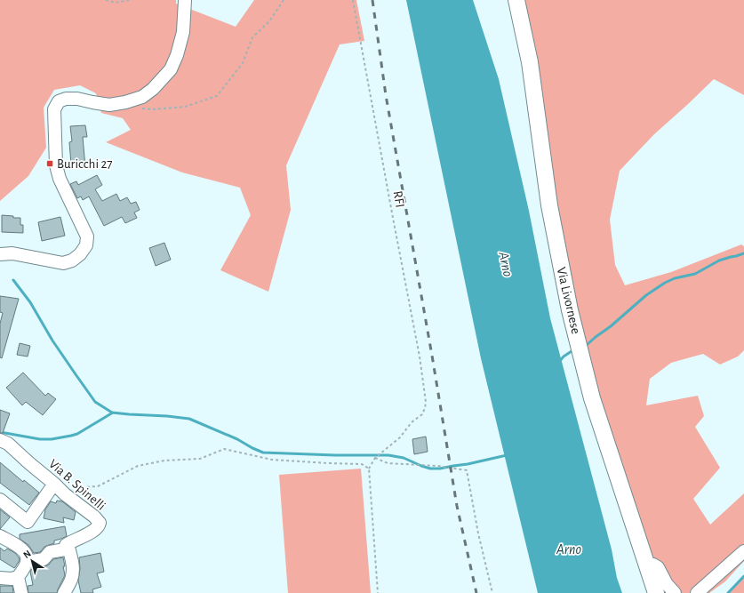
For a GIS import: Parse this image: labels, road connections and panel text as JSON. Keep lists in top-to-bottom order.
{
  "streets": {
    "main road": ["Via Livornese"],
    "street": ["Via B. Spinelli"],
    "path": ["RFI"]
  },
  "water": ["Arno"],
  "places": {
    "transit": ["Buricchi 27"]
  },
  "north": "top left"
}
